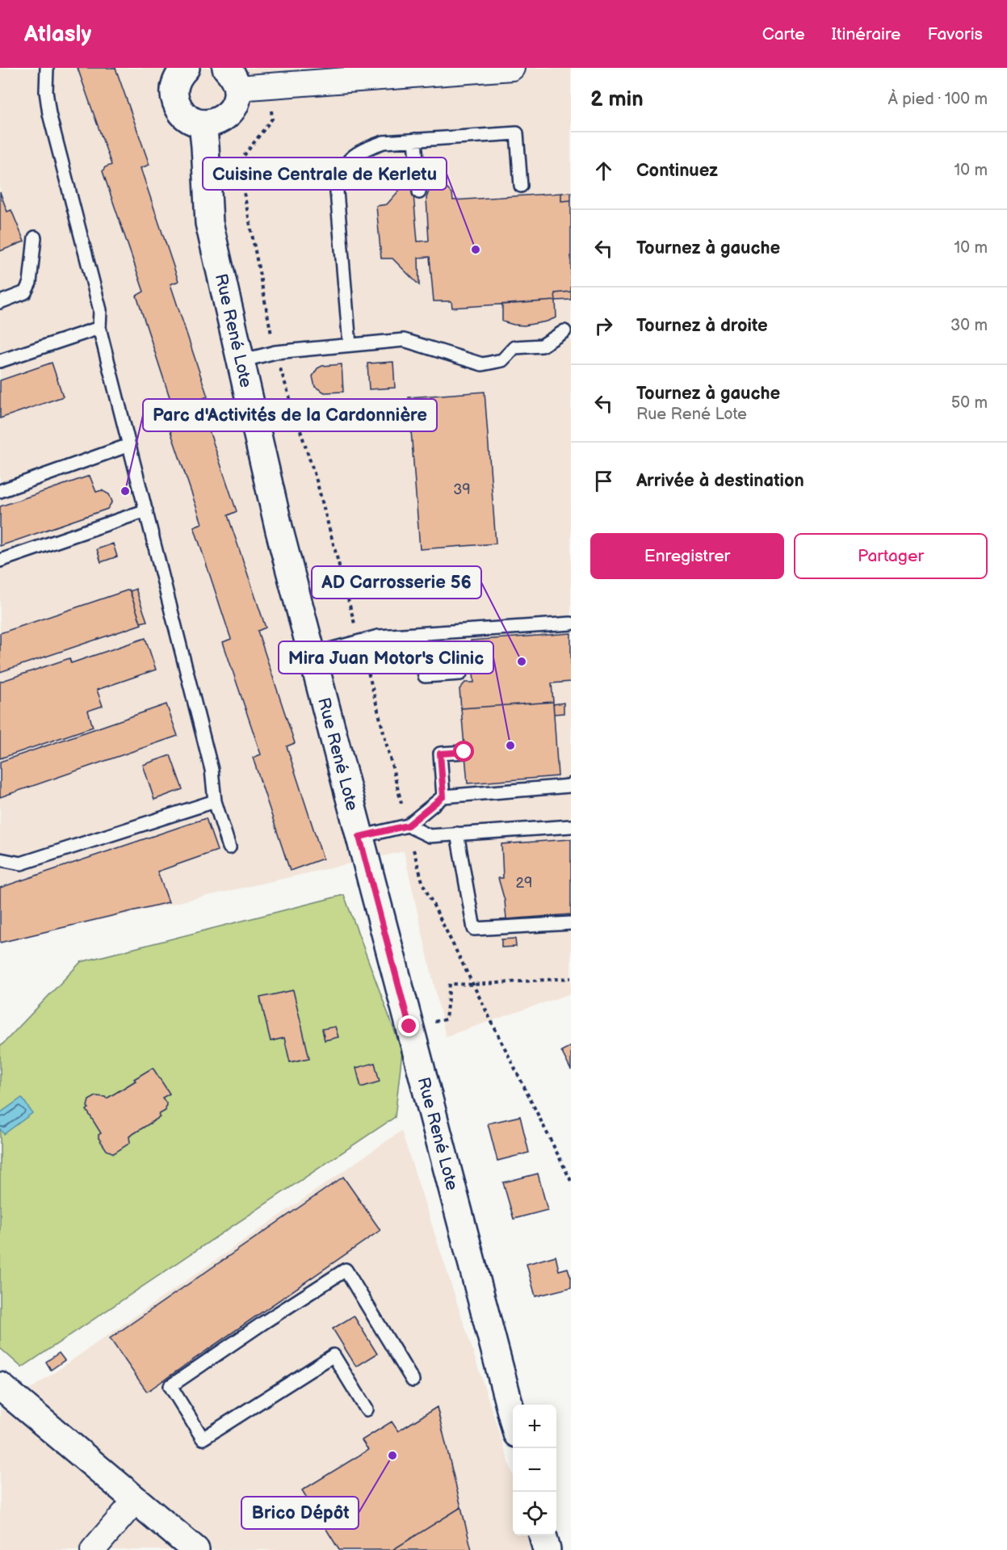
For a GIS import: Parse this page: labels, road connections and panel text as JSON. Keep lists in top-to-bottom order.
{
  "streets": {
    "main road": ["Rue René Lote"]
  },
  "places": [
    "Cuisine Centrale de Kerletu",
    "Parc d'Activités de la Cardonnière",
    "AD Carrosserie 56",
    "Mira Juan Motor's Clinic",
    "Brico Dépôt"
  ],
  "house_numbers": ["39", "29"],
  "page": {
    "header": "Atlasly",
    "nav": ["Carte", "Itinéraire", "Favoris"],
    "heading": ["2 min", "À pied · 100 m"],
    "list": [
      ["Continuez", "10 m"],
      ["Tournez à gauche", "10 m"],
      ["Tournez à droite", "30 m"],
      ["Tournez à gauche", "Rue René Lote", "50 m"],
      "Arrivée à destination"
    ],
    "buttons": ["Enregistrer", "Partager"],
    "map_buttons": ["+", "−"]
  }
}
